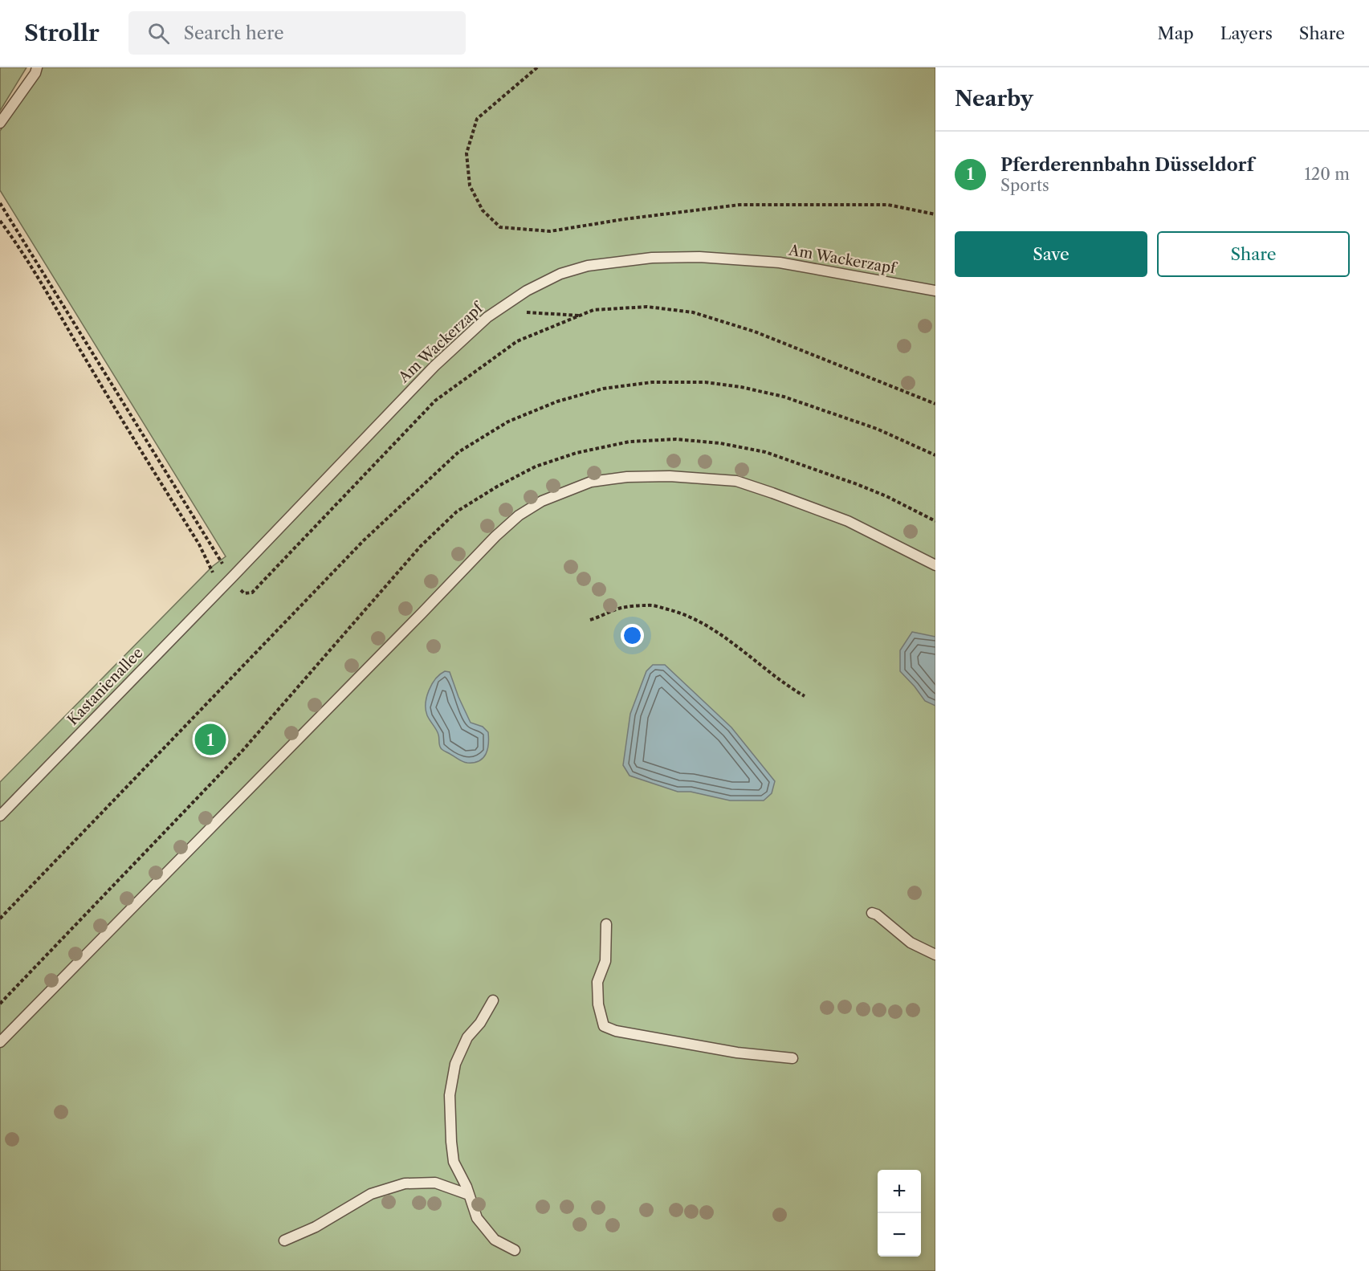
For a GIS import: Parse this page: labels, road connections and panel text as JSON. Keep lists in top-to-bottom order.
{
  "streets": {
    "lane": ["Am Wackerzapf", "Kastanienallee"]
  },
  "crossings": [
    ["Am Wackerzapf", "Kastanienallee"]
  ],
  "page": {
    "header": "Strollr",
    "search": "Search here",
    "nav": ["Map", "Layers", "Share"],
    "heading": "Nearby",
    "list": [
      {
        "mark": "1",
        "name": "Pferderennbahn Düsseldorf",
        "note": "Sports",
        "value": "120 m"
      }
    ],
    "buttons": ["Save", "Share"],
    "pins": "1",
    "map_buttons": ["+", "−"]
  }
}
